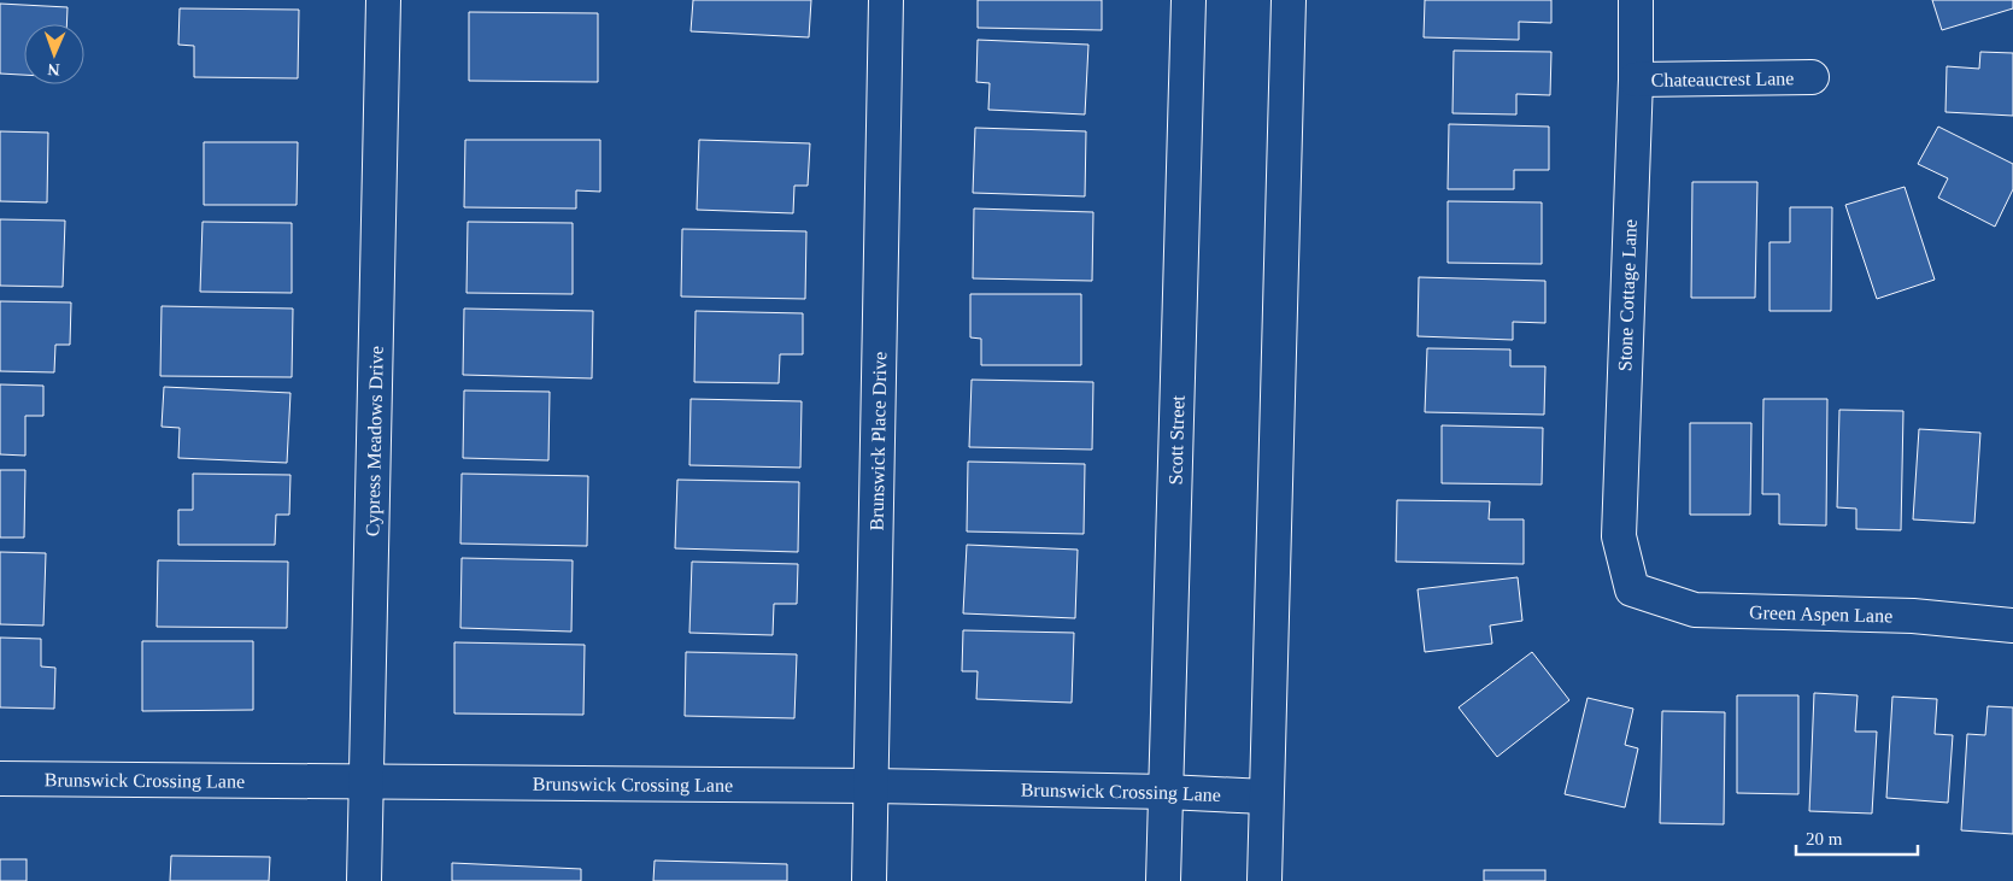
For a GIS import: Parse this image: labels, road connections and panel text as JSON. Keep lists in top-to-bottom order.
{
  "streets": {
    "street": [
      "Chateaucrest Lane",
      "Stone Cottage Lane",
      "Cypress Meadows Drive",
      "Brunswick Place Drive",
      "Scott Street",
      "Green Aspen Lane",
      "Brunswick Crossing Lane"
    ]
  },
  "crossings": [
    ["Chateaucrest Lane", "Stone Cottage Lane"],
    ["Stone Cottage Lane", "Green Aspen Lane"],
    ["Cypress Meadows Drive", "Brunswick Crossing Lane"],
    ["Brunswick Place Drive", "Brunswick Crossing Lane"],
    ["Scott Street", "Brunswick Crossing Lane"]
  ],
  "scale_bar": "20 m",
  "north": "bottom"
}
